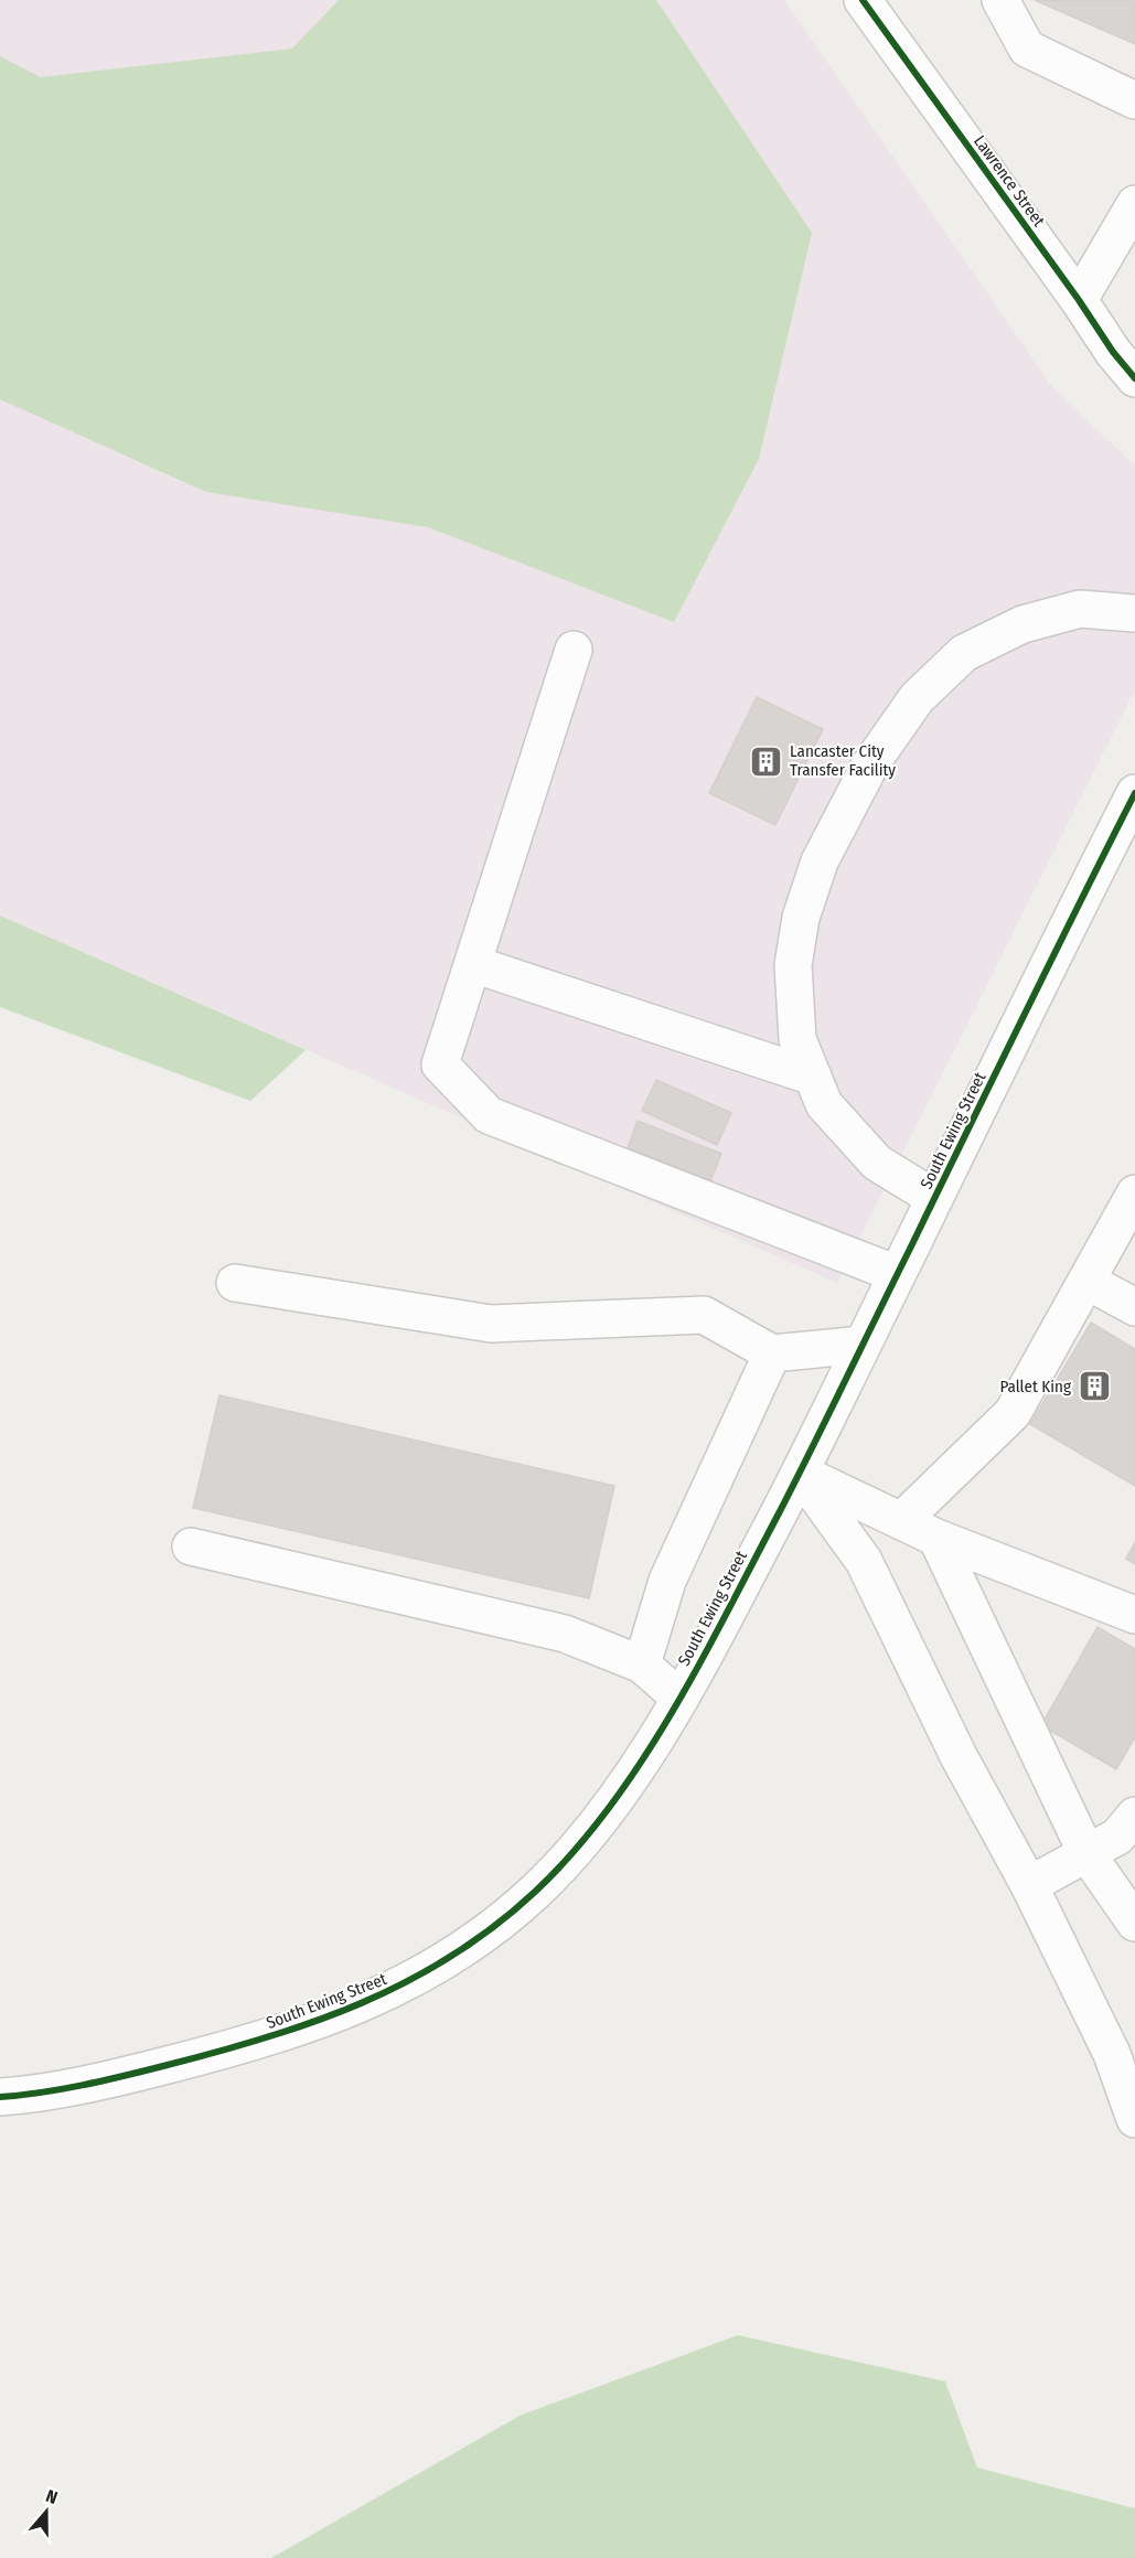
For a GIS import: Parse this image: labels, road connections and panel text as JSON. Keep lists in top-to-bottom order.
{
  "streets": {
    "street": ["Lawrence Street", "South Ewing Street"]
  },
  "places": {
    "building": ["Lancaster City Transfer Facility", "Pallet King"]
  },
  "north": "top"
}
